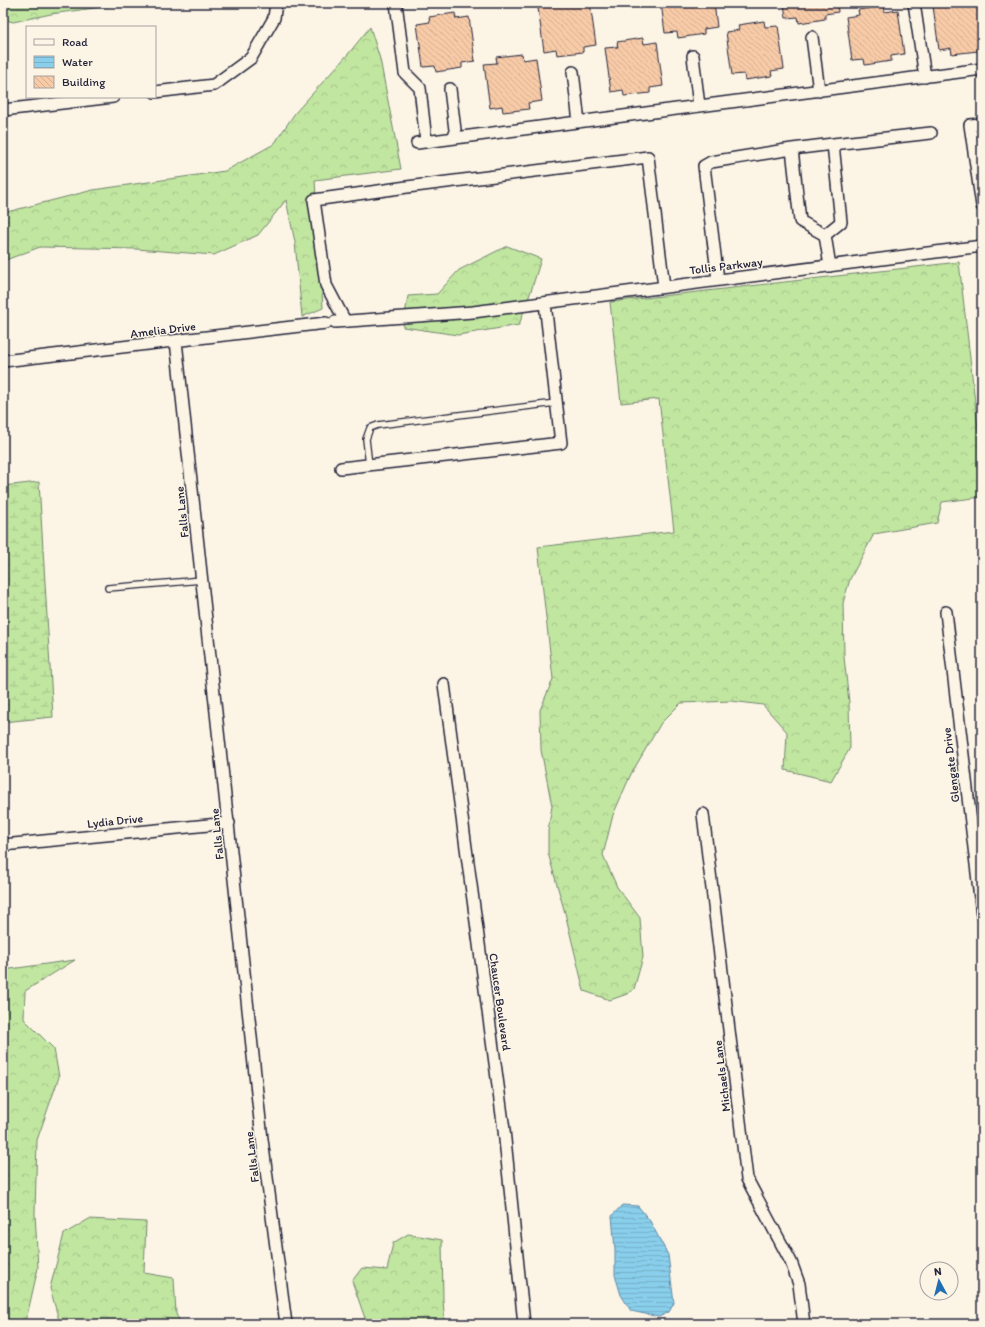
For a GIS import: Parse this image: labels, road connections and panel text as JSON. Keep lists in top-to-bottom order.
{
  "streets": {
    "street": [
      "Tollis Parkway",
      "Amelia Drive",
      "Falls Lane",
      "Glengate Drive",
      "Lydia Drive",
      "Chaucer Boulevard",
      "Michaels Lane"
    ]
  },
  "crossings": [
    ["Tollis Parkway", "Amelia Drive"],
    ["Amelia Drive", "Falls Lane"],
    ["Falls Lane", "Lydia Drive"]
  ],
  "legend": ["Road", "Water", "Building"],
  "north": "top"
}
